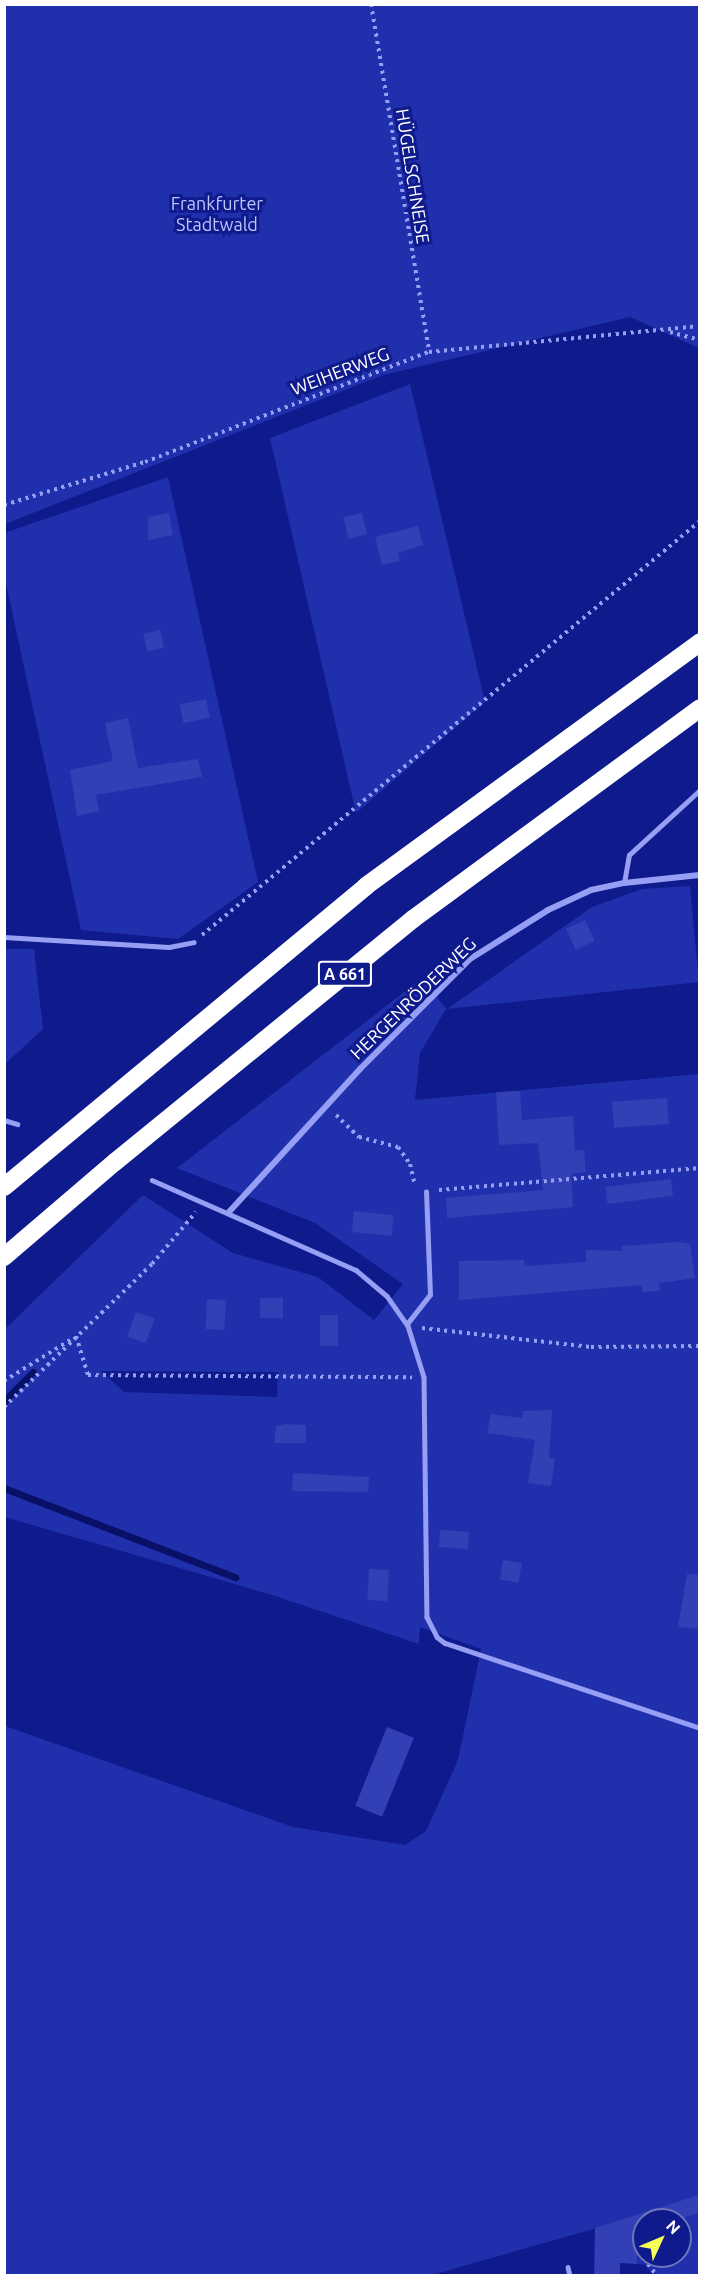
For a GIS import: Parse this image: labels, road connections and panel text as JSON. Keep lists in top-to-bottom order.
{
  "streets": {
    "highway": ["A 661"],
    "street": ["HERGENRÖDERWEG"],
    "path": ["HÜGELSCHNEISE", "WEIHERWEG"]
  },
  "crossings": [
    ["HÜGELSCHNEISE", "WEIHERWEG"]
  ],
  "parks": ["Frankfurter Stadtwald"],
  "north": "top right"
}
